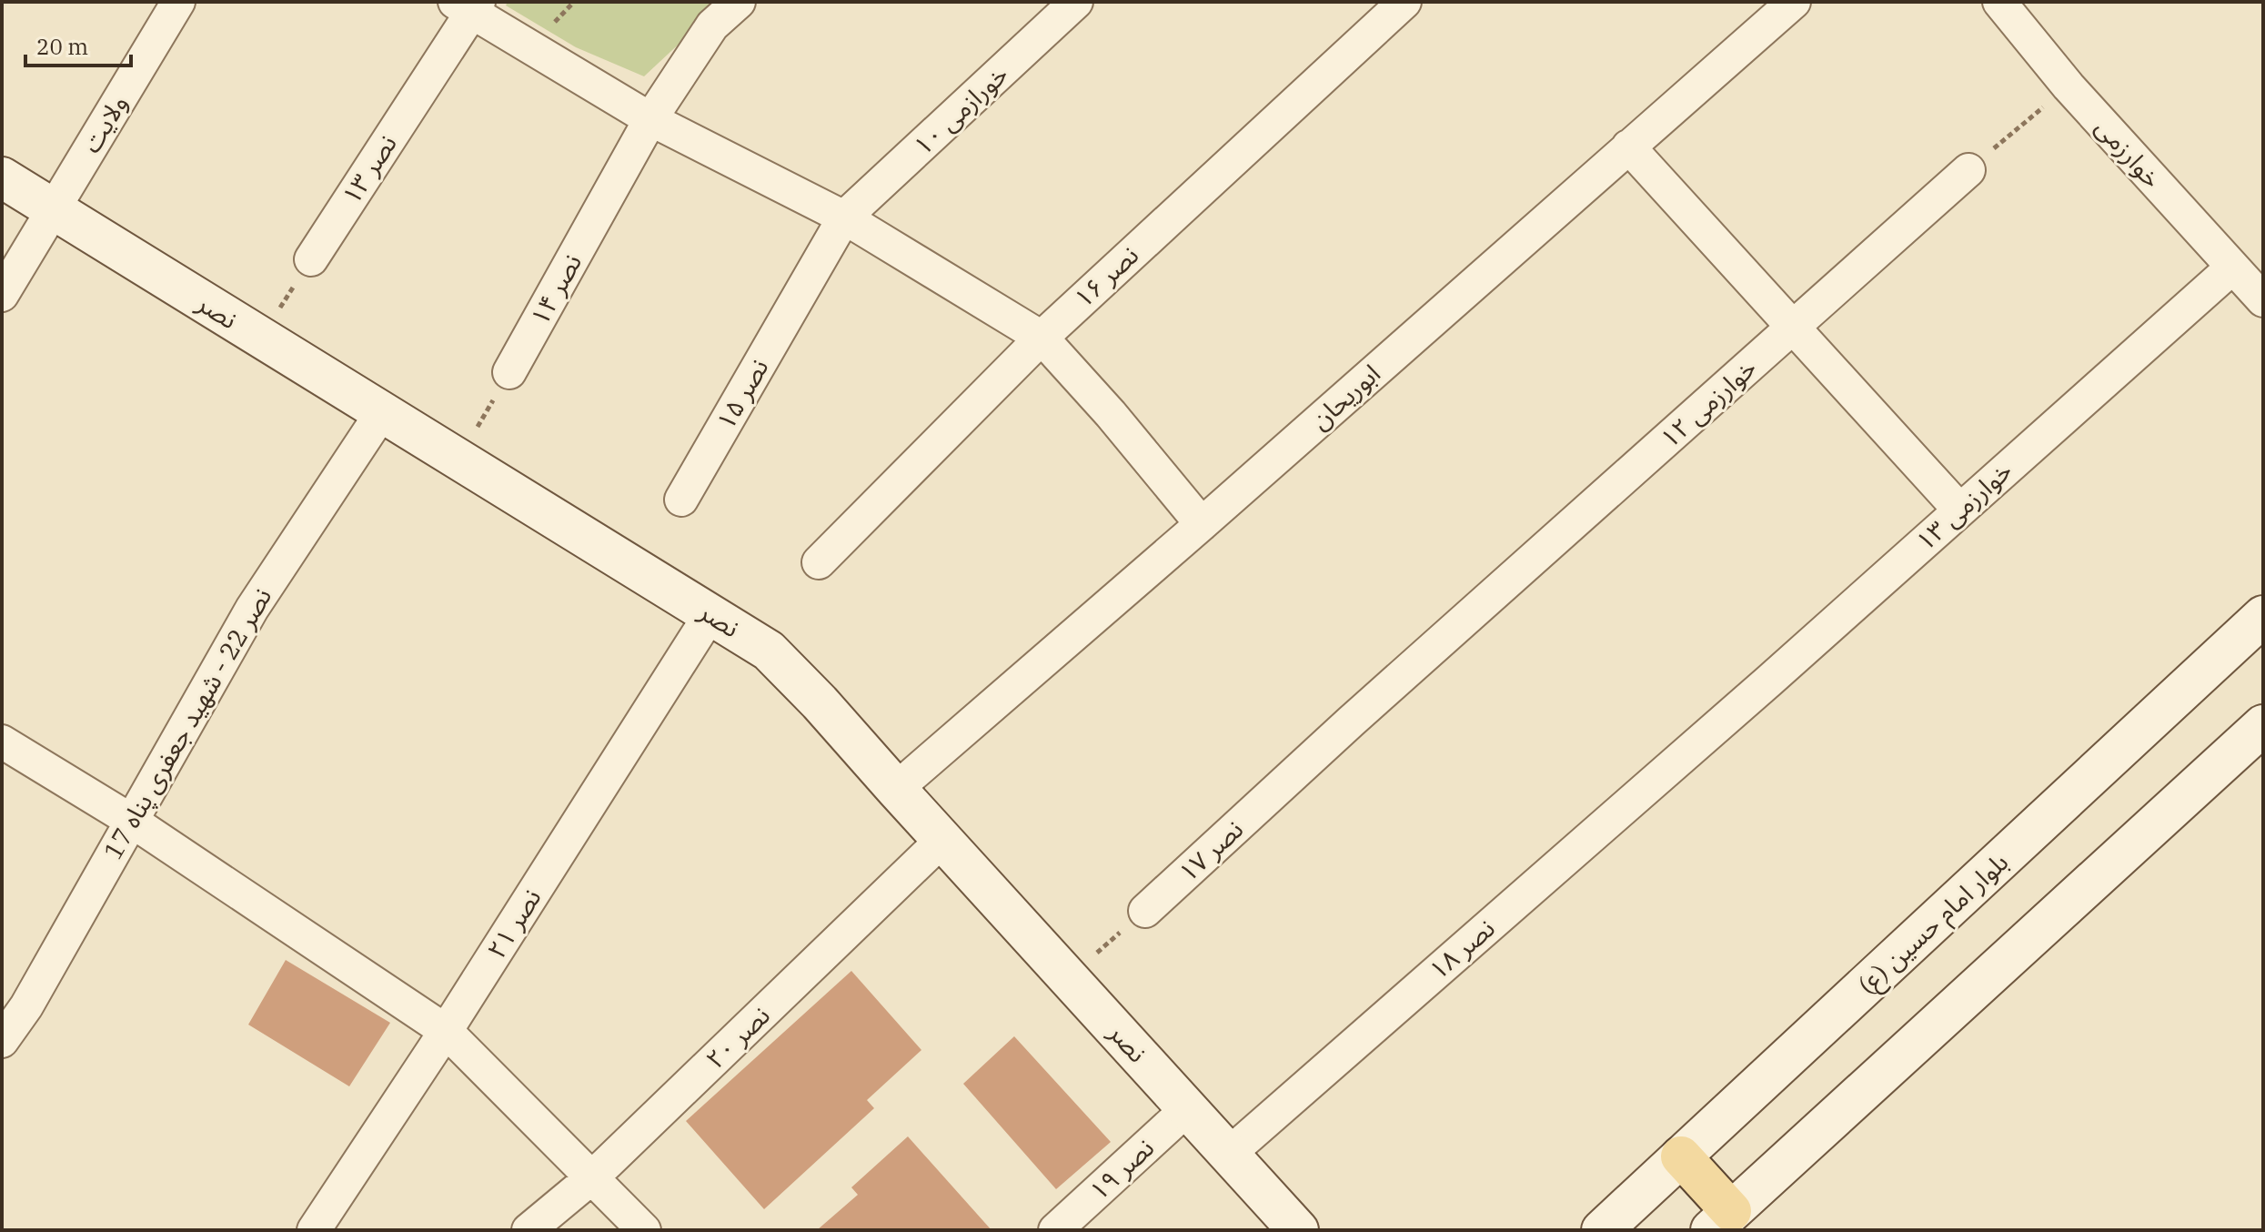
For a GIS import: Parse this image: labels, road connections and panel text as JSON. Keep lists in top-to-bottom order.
{
  "streets": {
    "street": [
      "خورازمی ۱۰",
      "ولایت",
      "خوارزمی",
      "نصر ۱۳",
      "نصر ۱۶",
      "نصر ۱۴",
      "نصر",
      "نصر ۱۵",
      "ابوریحان",
      "خوارزمی ۱۲",
      "خوارزمی ۱۳",
      "نصر 22 - شهید جعفری پناه 17",
      "نصر ۱۷",
      "نصر ۲۱",
      "بلوار امام حسین (ع)",
      "نصر ۱۸",
      "نصر ۲۰",
      "نصر ۱۹"
    ]
  },
  "crossings": [
    ["خورازمی ۱۰", "نصر ۱۵"],
    ["ولایت", "نصر"],
    ["خوارزمی", "خوارزمی ۱۳"],
    ["نصر", "ابوریحان"],
    ["نصر", "نصر 22 - شهید جعفری پناه 17"],
    ["نصر", "نصر ۲۱"],
    ["نصر", "نصر ۱۸"],
    ["نصر", "نصر ۲۰"],
    ["نصر", "نصر ۱۹"],
    ["خوارزمی ۱۲", "نصر ۱۷"],
    ["خوارزمی ۱۳", "نصر ۱۸"]
  ],
  "scale_bar": "20 m"
}
